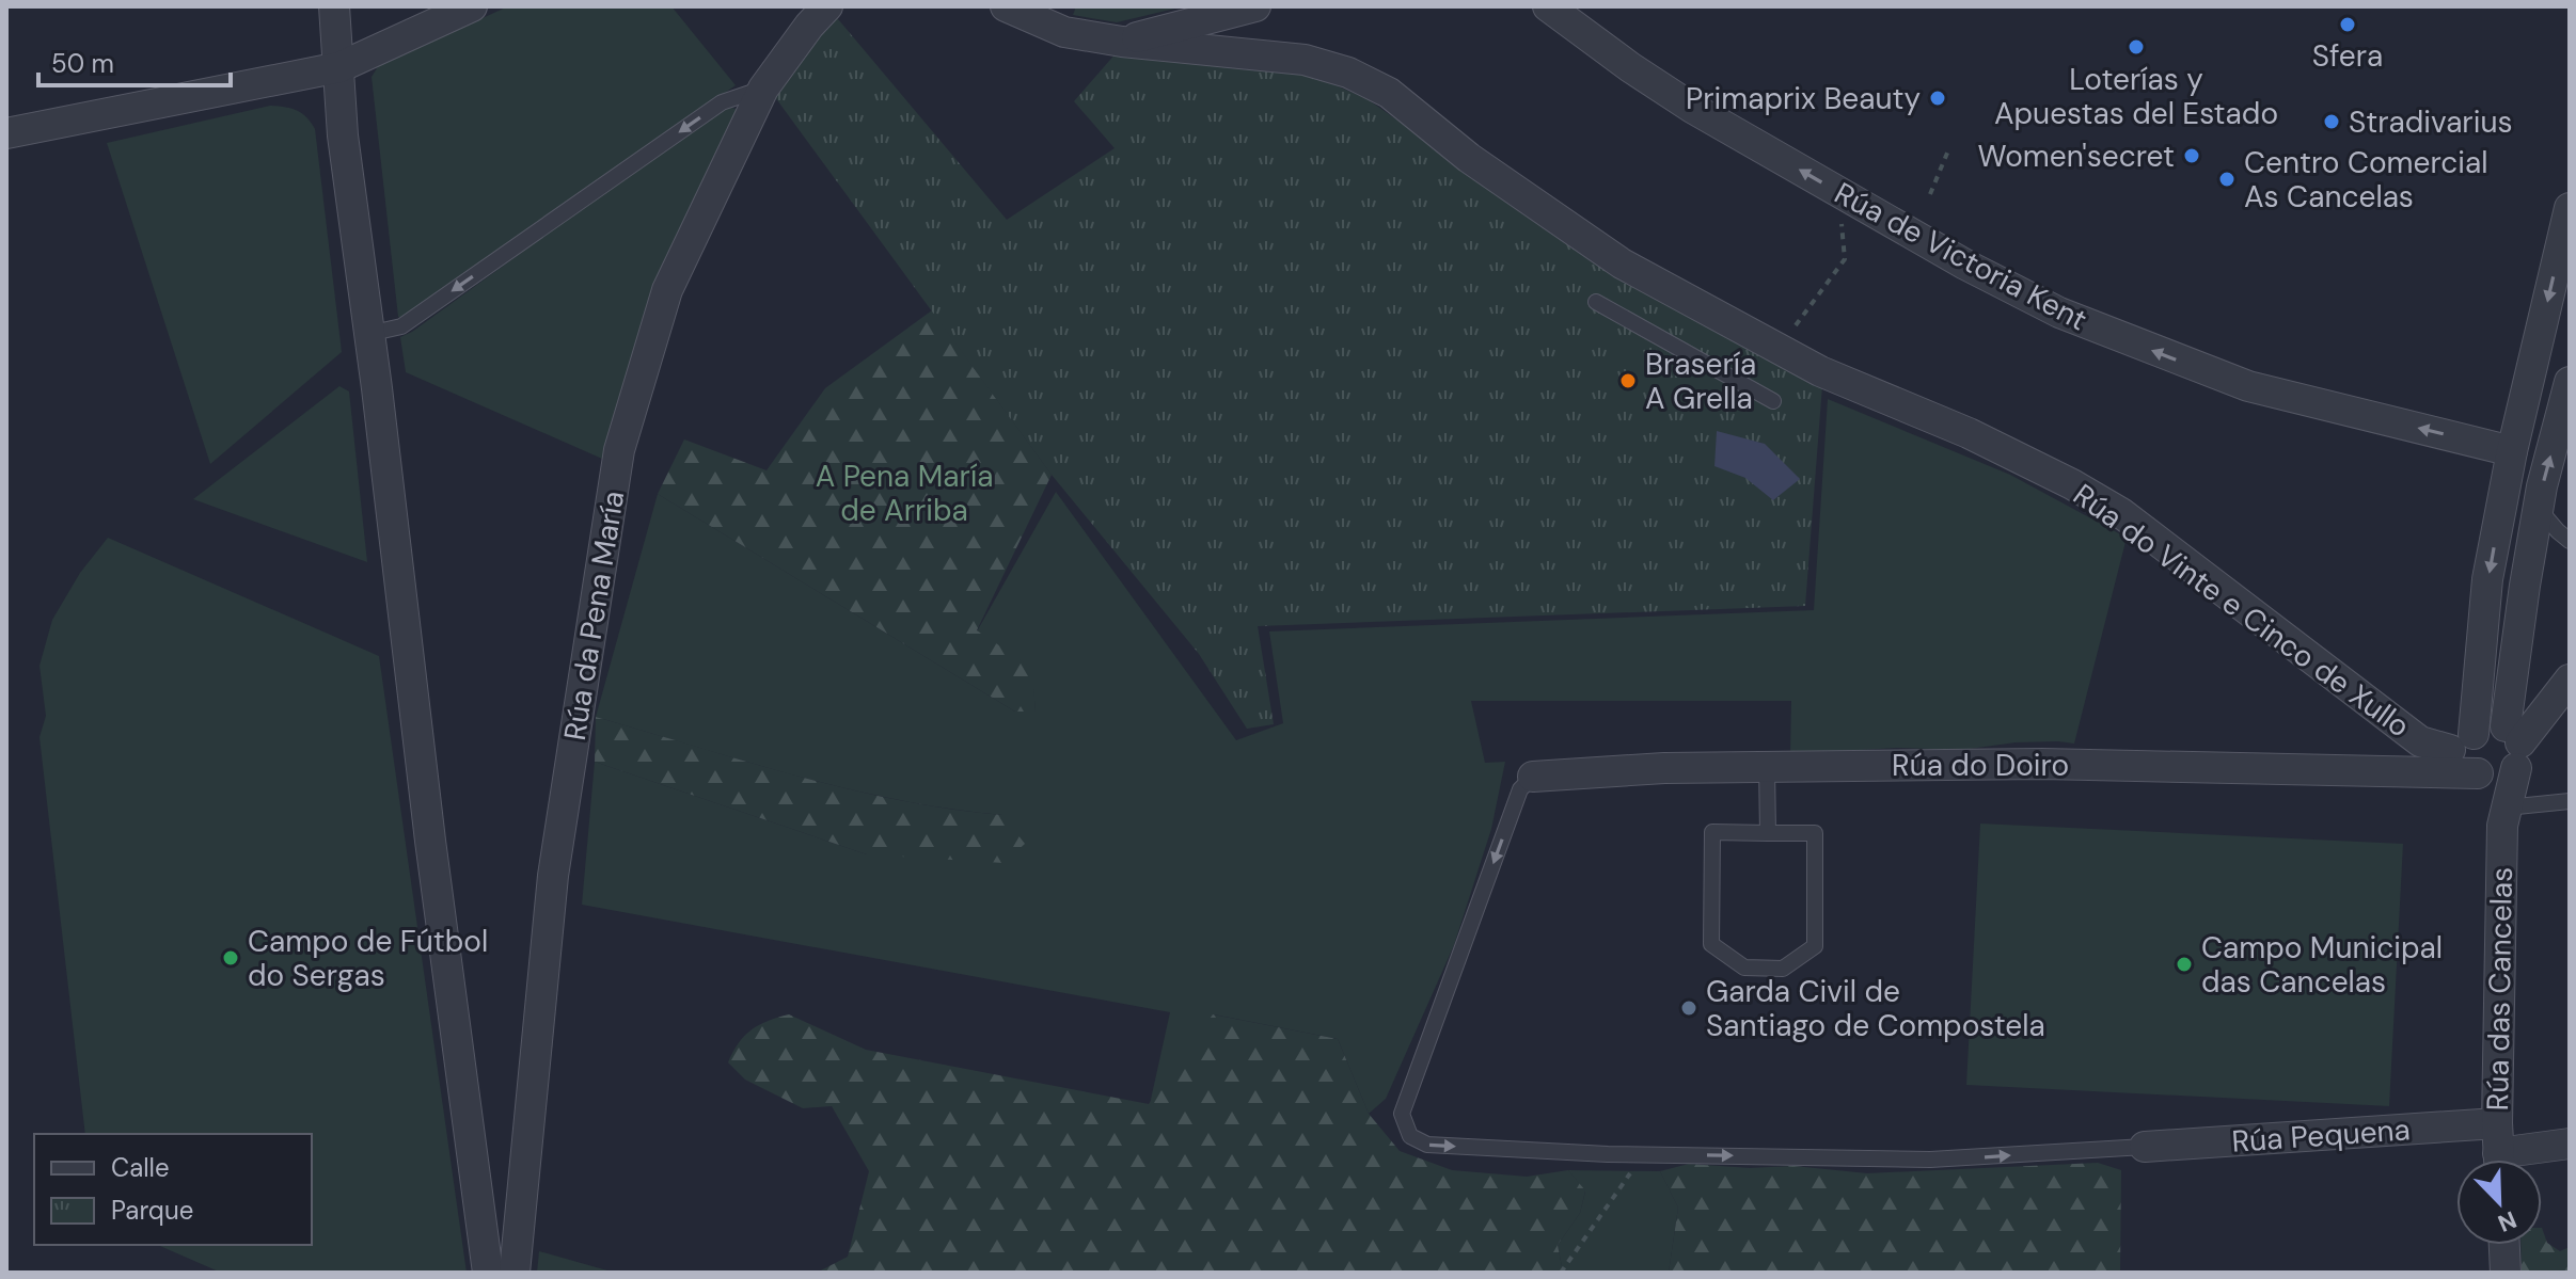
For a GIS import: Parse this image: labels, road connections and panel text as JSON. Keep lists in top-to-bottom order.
{
  "streets": {
    "street": [
      "Rúa de Victoria Kent",
      "Rúa do Vinte e Cinco de Xullo",
      "Rúa da Pena María",
      "Rúa do Doiro",
      "Rúa das Cancelas",
      "Rúa Pequena"
    ]
  },
  "crossings": [
    ["Rúa do Vinte e Cinco de Xullo", "Rúa do Doiro"],
    ["Rúa do Vinte e Cinco de Xullo", "Rúa das Cancelas"],
    ["Rúa do Doiro", "Rúa das Cancelas"],
    ["Rúa das Cancelas", "Rúa Pequena"]
  ],
  "one_way": ["Rúa de Victoria Kent"],
  "parks": ["A Pena María de Arriba"],
  "places": [
    "Sfera",
    "Loterías y Apuestas del Estado",
    "Primaprix Beauty",
    "Stradivarius",
    "Women'secret",
    "Centro Comercial As Cancelas",
    "Brasería A Grella",
    "Campo de Fútbol do Sergas",
    "Campo Municipal das Cancelas",
    "Garda Civil de Santiago de Compostela"
  ],
  "legend": ["Calle", "Parque"],
  "scale_bar": "50 m",
  "north": "bottom right"
}
